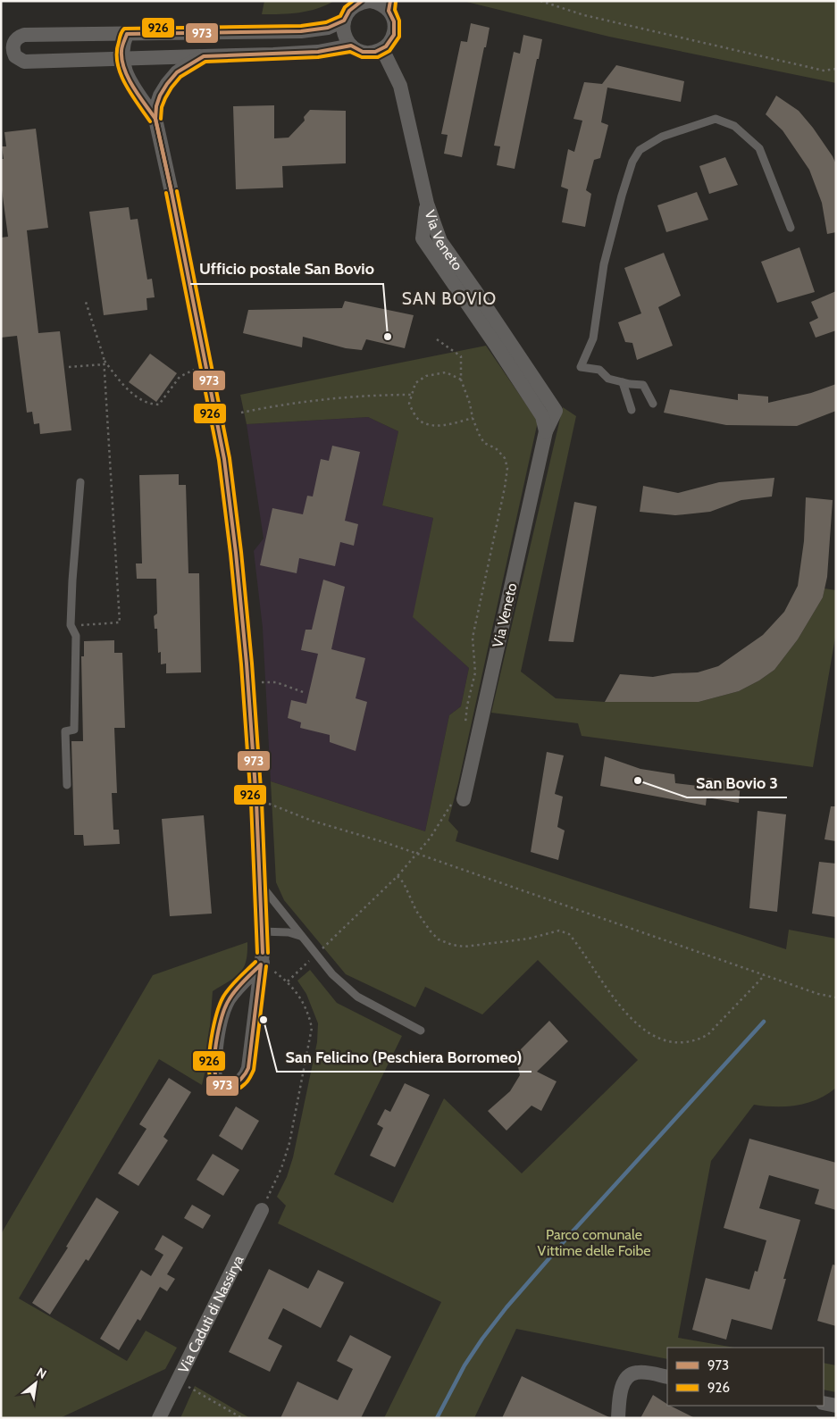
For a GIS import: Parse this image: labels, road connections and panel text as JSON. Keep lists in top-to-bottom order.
{
  "streets": {
    "street": ["Via Veneto", "Via Caduti di Nassirya"]
  },
  "districts": ["SAN BOVIO"],
  "parks": ["Parco comunale Vittime delle Foibe"],
  "places": ["Ufficio postale San Bovio", "San Bovio 3", "San Felicino (Peschiera Borromeo)"],
  "lines": ["transit line 973", "transit line 926"],
  "legend": ["973", "926"],
  "north": "top right"
}
